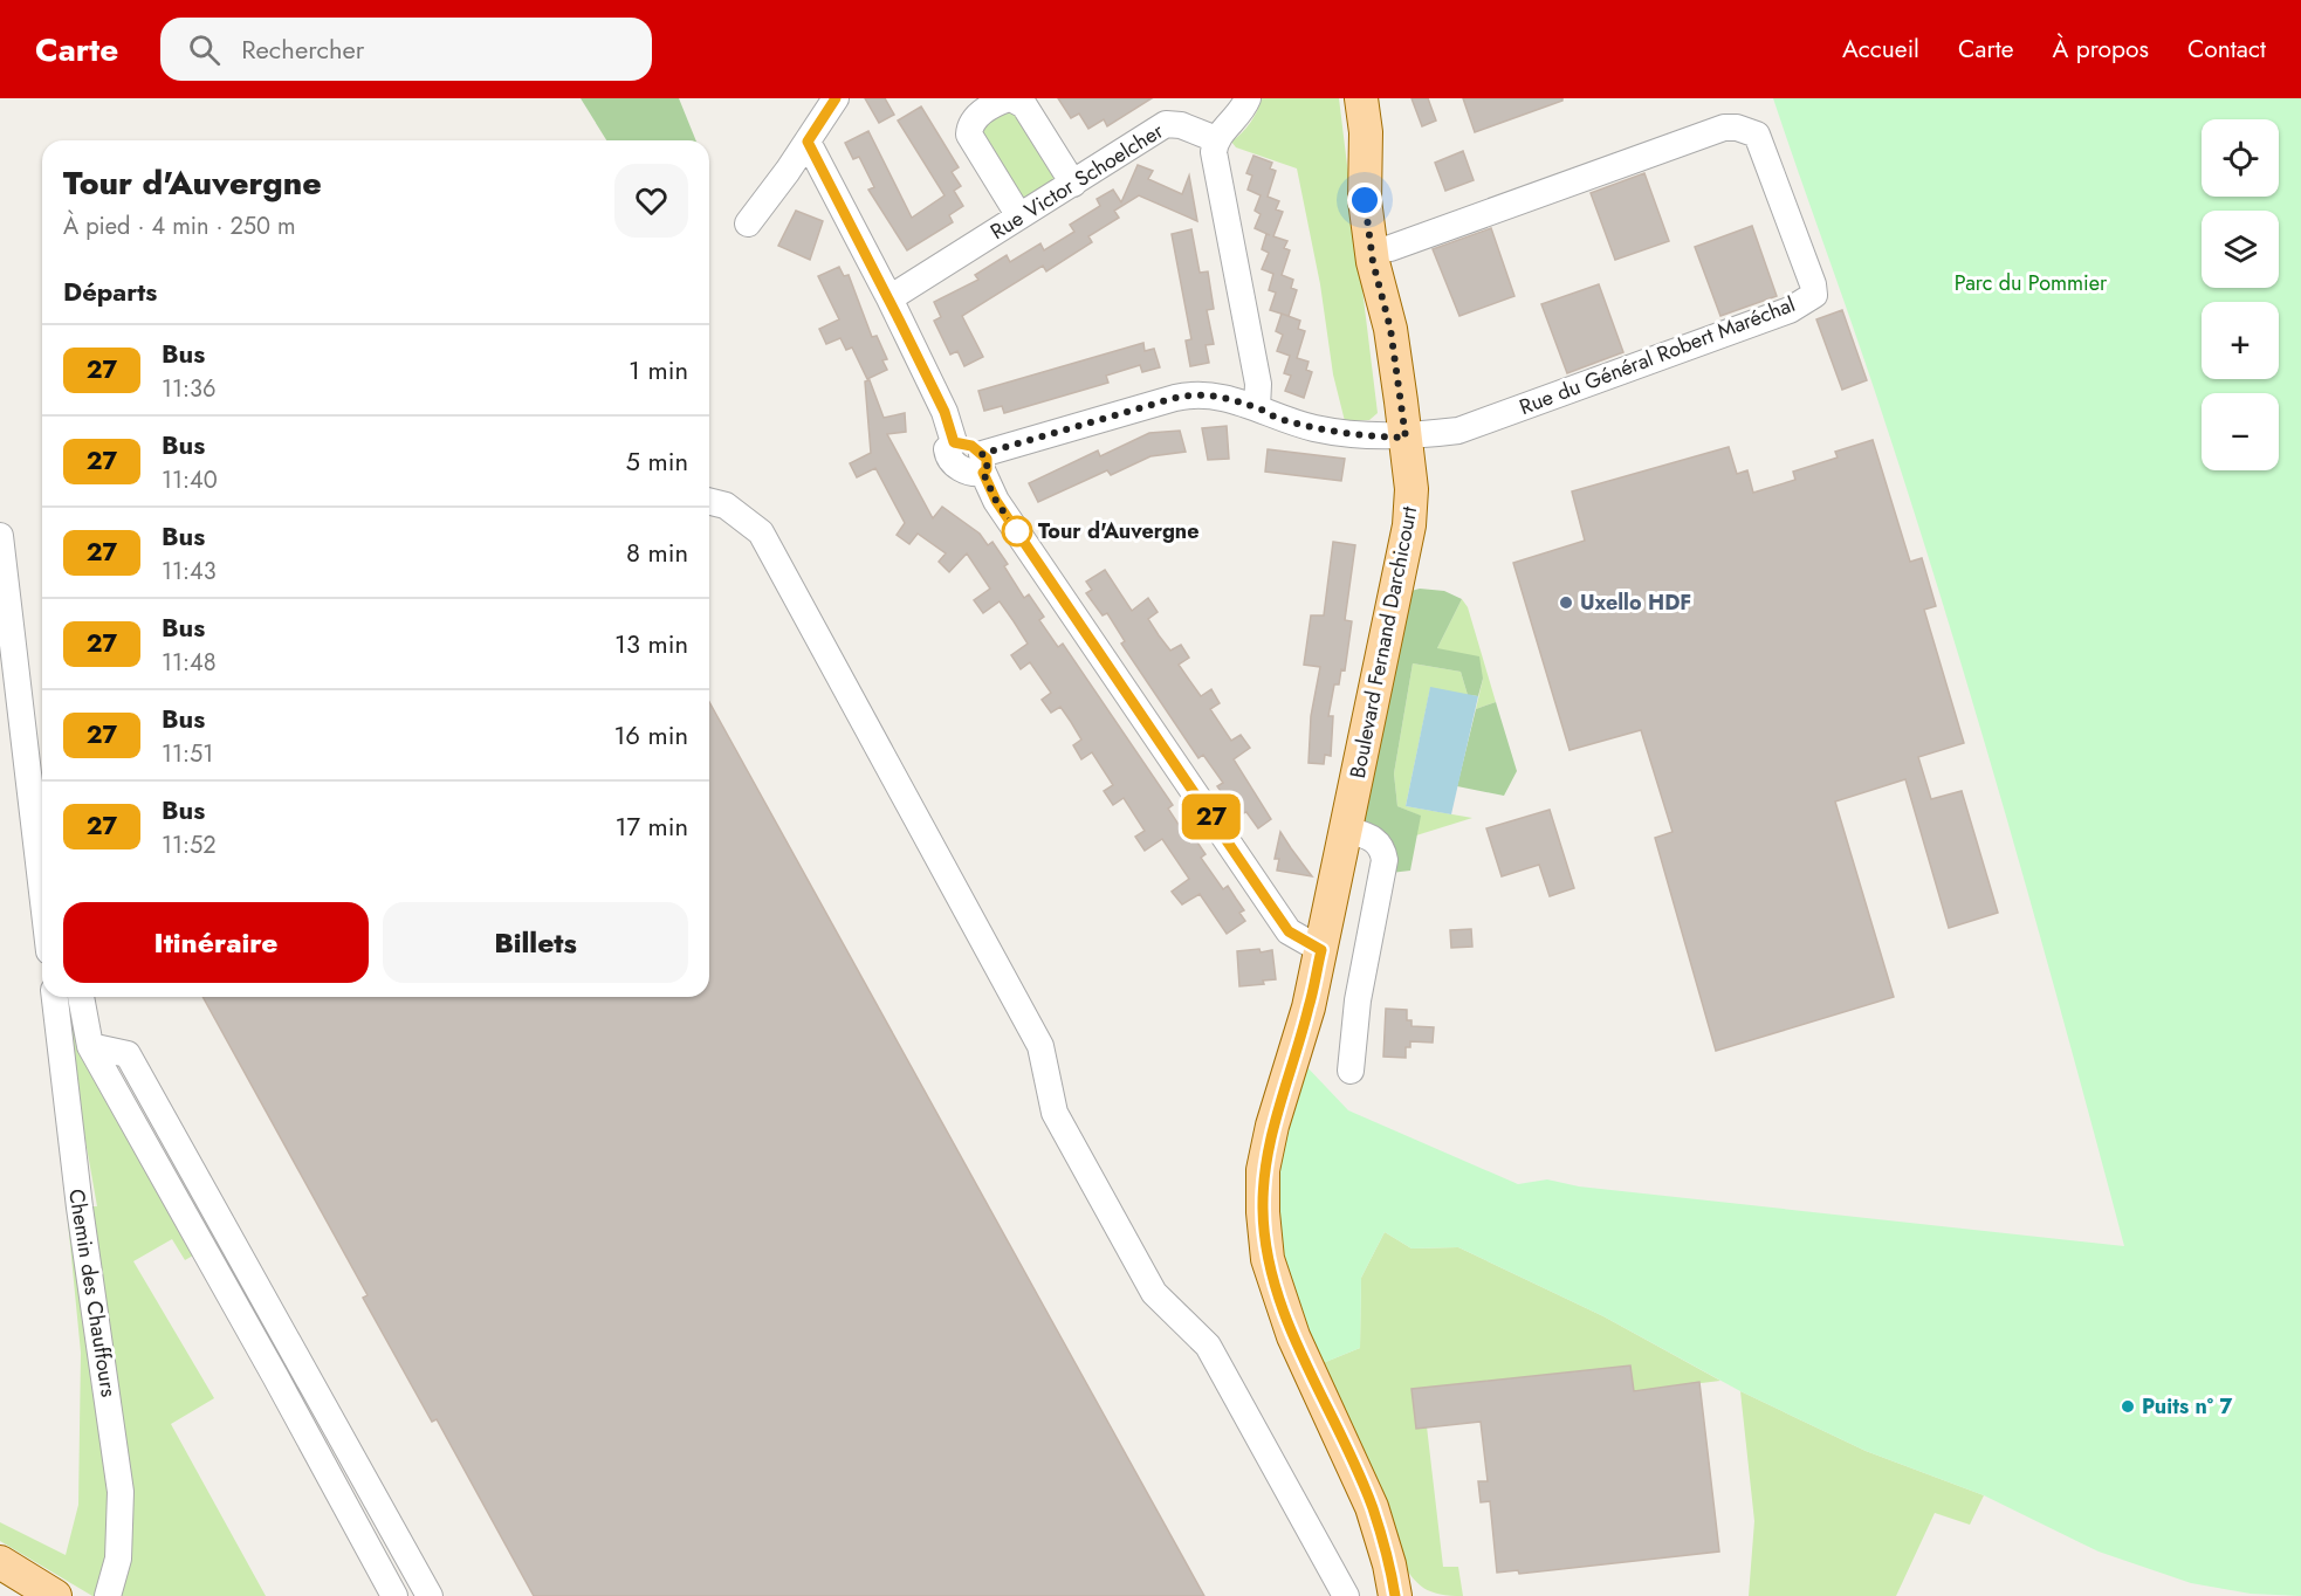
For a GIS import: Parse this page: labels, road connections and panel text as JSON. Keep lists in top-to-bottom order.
{
  "streets": {
    "main road": ["Boulevard Fernand Darchicourt"],
    "street": ["Rue Victor Schoelcher", "Rue du Général Robert Maréchal", "Chemin des Chauffours"]
  },
  "crossings": [
    ["Rue du Général Robert Maréchal", "Boulevard Fernand Darchicourt"]
  ],
  "parks": ["Parc du Pommier"],
  "places": ["Tour d'Auvergne", "Uxello HDF", "Puits n° 7"],
  "lines": ["bus line 27"],
  "page": {
    "header": "Carte",
    "search": "Rechercher",
    "nav": [
      "Accueil",
      "Carte",
      "À propos",
      "Contact"
    ],
    "on_map": "27",
    "map_buttons": ["+", "−"],
    "heading": [
      ["Tour d'Auvergne", "À pied · 4 min · 250 m"],
      "Départs"
    ],
    "list": [
      {
        "mark": "27",
        "name": "Bus",
        "note": "11:36",
        "value": "1 min"
      },
      {
        "mark": "27",
        "name": "Bus",
        "note": "11:40",
        "value": "5 min"
      },
      {
        "mark": "27",
        "name": "Bus",
        "note": "11:43",
        "value": "8 min"
      },
      {
        "mark": "27",
        "name": "Bus",
        "note": "11:48",
        "value": "13 min"
      },
      {
        "mark": "27",
        "name": "Bus",
        "note": "11:51",
        "value": "16 min"
      },
      {
        "mark": "27",
        "name": "Bus",
        "note": "11:52",
        "value": "17 min"
      }
    ],
    "buttons": ["Itinéraire", "Billets"]
  }
}
